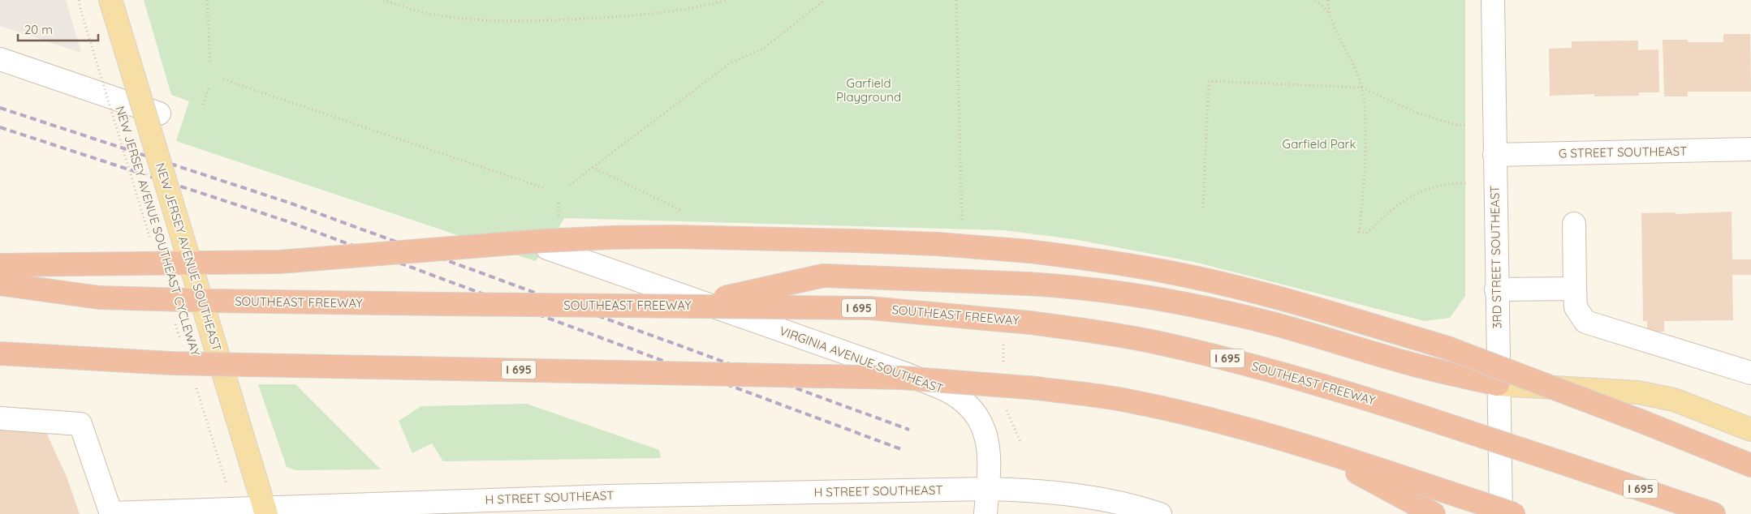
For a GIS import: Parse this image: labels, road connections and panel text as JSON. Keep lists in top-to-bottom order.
{
  "streets": {
    "highway": ["SOUTHEAST FREEWAY", "I 695"],
    "main road": ["NEW JERSEY AVENUE SOUTHEAST"],
    "street": [
      "G STREET SOUTHEAST",
      "3RD STREET SOUTHEAST",
      "VIRGINIA AVENUE SOUTHEAST",
      "H STREET SOUTHEAST"
    ],
    "path": ["NEW JERSEY AVENUE SOUTHEAST CYCLEWAY"]
  },
  "crossings": [
    ["G STREET SOUTHEAST", "3RD STREET SOUTHEAST"],
    ["NEW JERSEY AVENUE SOUTHEAST", "H STREET SOUTHEAST"],
    ["VIRGINIA AVENUE SOUTHEAST", "H STREET SOUTHEAST"]
  ],
  "parks": ["Garfield Playground", "Garfield Park"],
  "scale_bar": "20 m"
}
